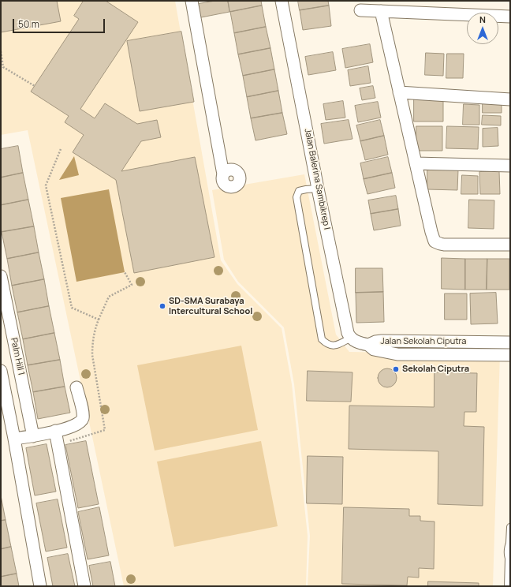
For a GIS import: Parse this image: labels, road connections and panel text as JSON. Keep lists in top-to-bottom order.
{
  "streets": {
    "street": ["Jalan Balerina Sambikrep I", "Jalan Sekolah Ciputra", "Palm Hill 1"]
  },
  "places": ["SD-SMA Surabaya Intercultural School", "Sekolah Ciputra"],
  "scale_bar": "50 m",
  "north": "top"
}
